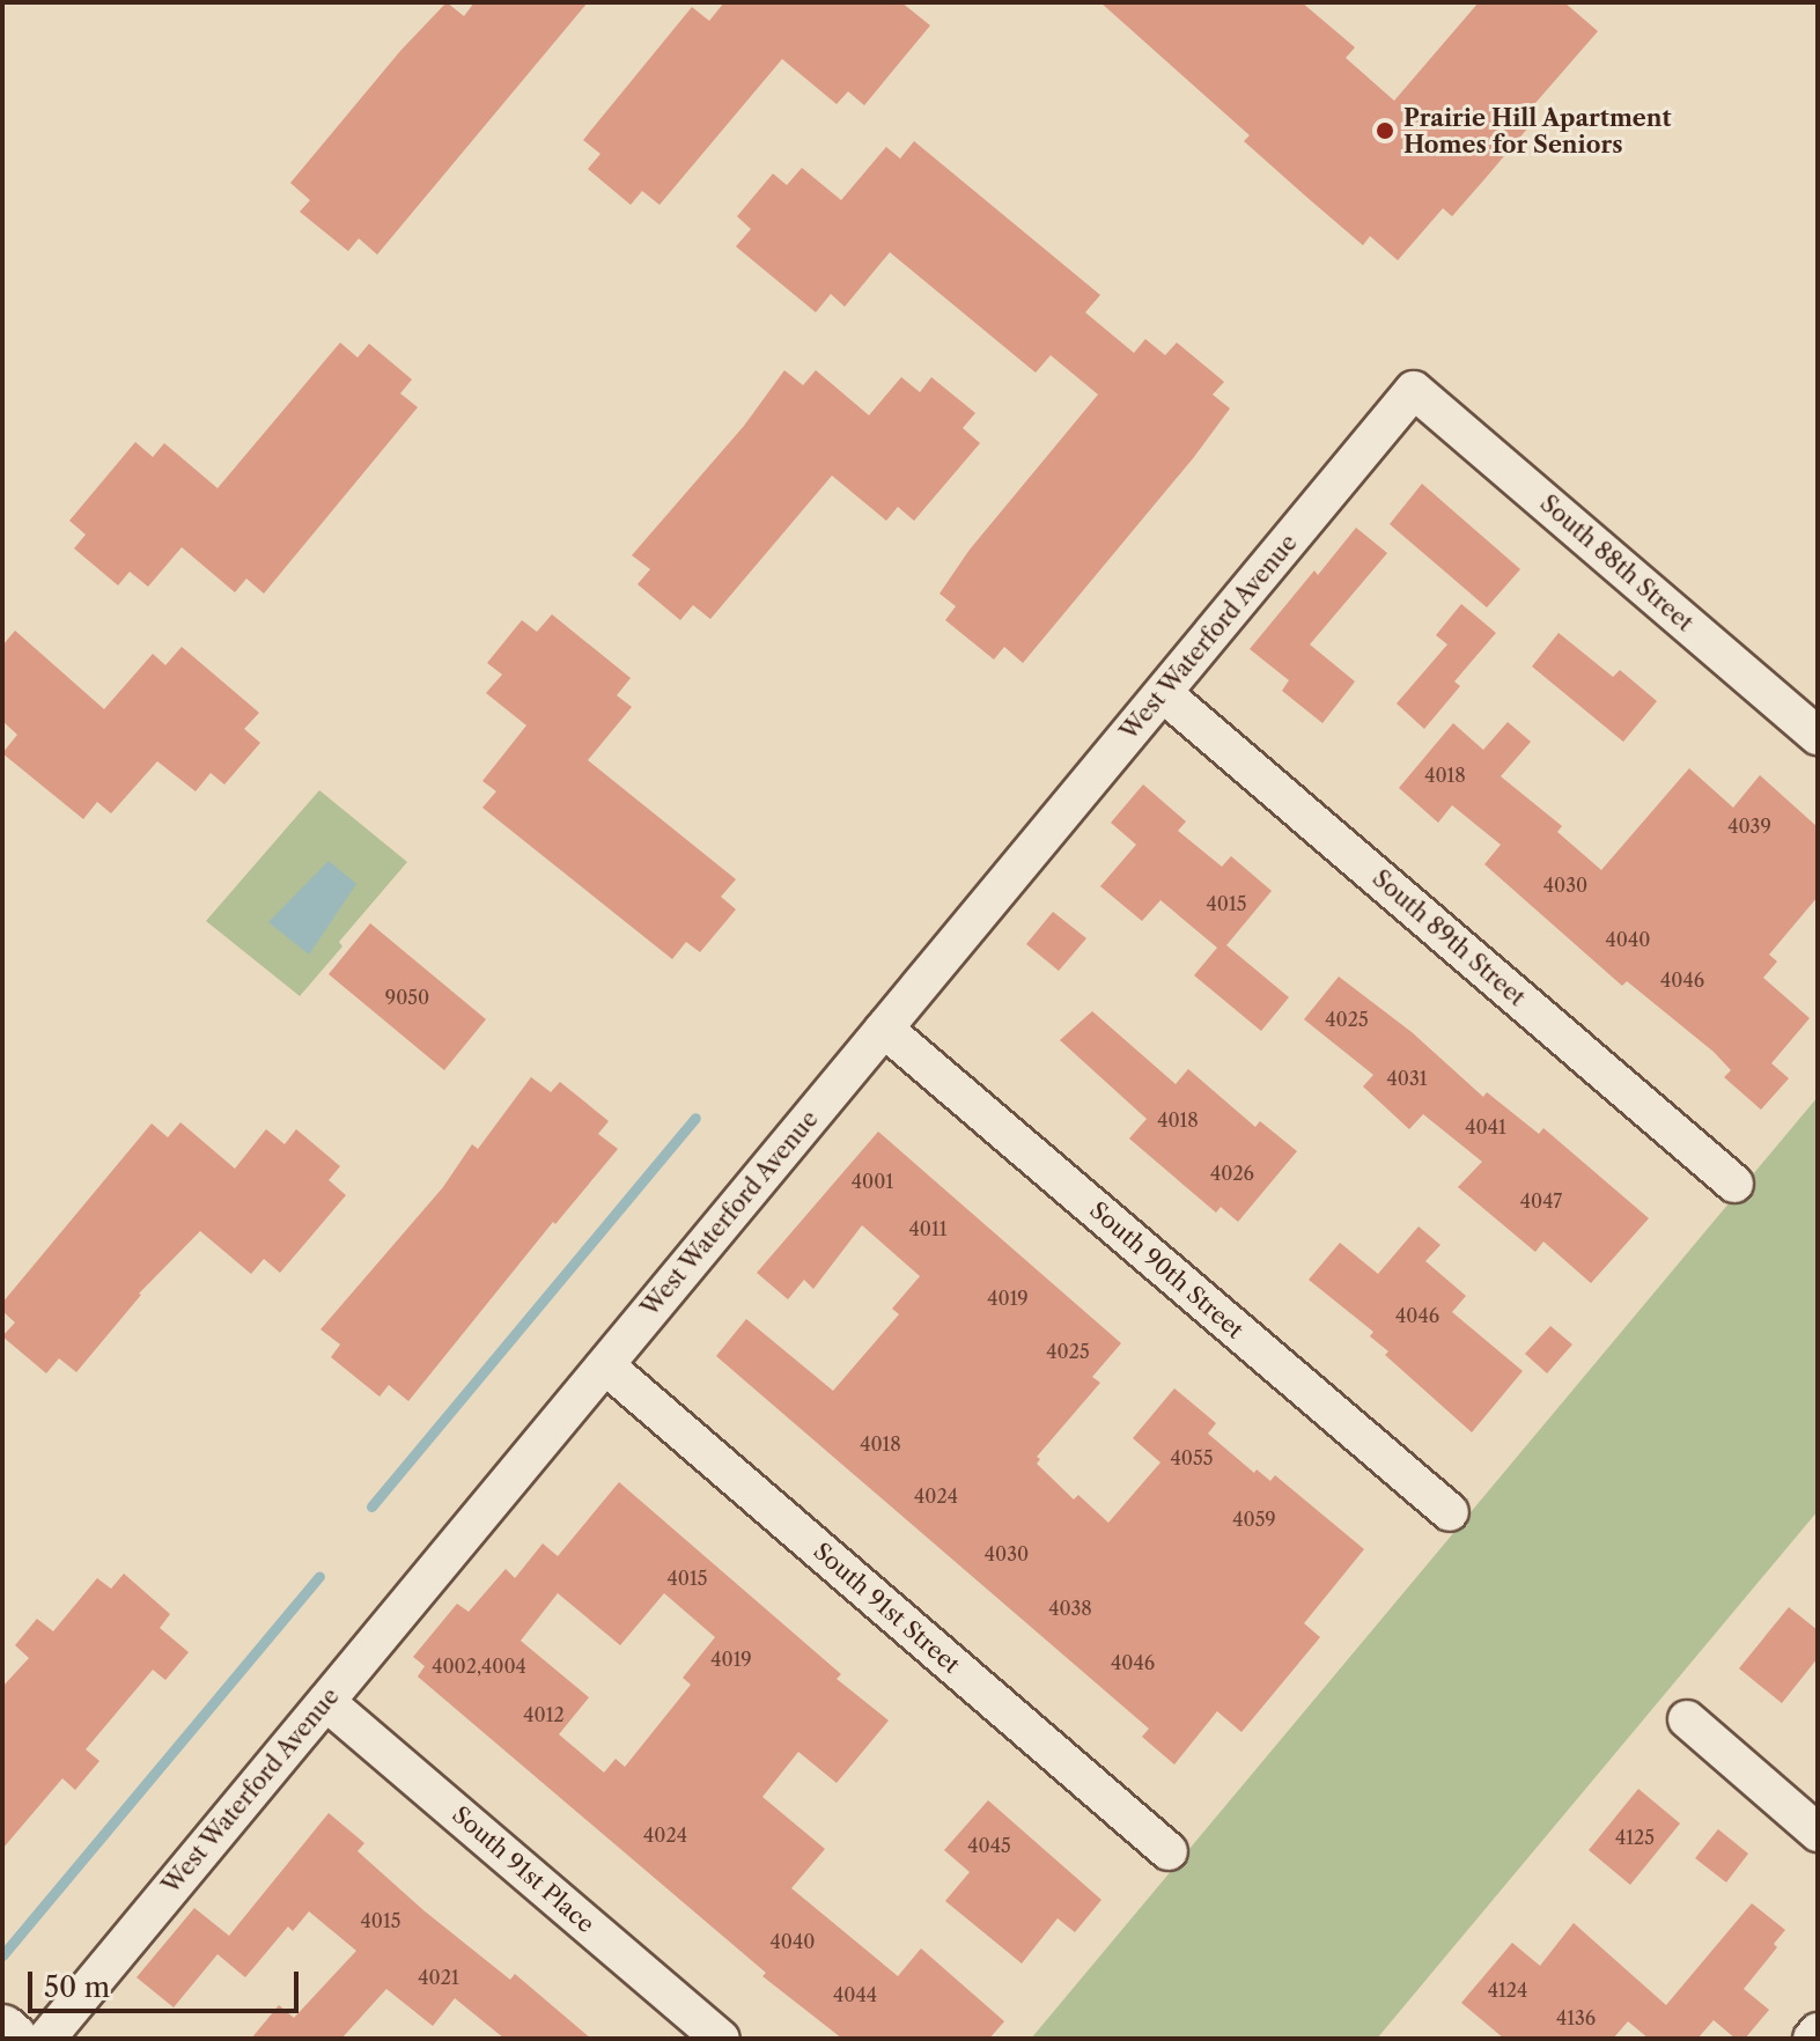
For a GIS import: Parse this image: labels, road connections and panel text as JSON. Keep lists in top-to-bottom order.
{
  "streets": {
    "street": [
      "South 88th Street",
      "West Waterford Avenue",
      "South 89th Street",
      "South 90th Street",
      "South 91st Street",
      "South 91st Place"
    ]
  },
  "crossings": [
    ["South 88th Street", "West Waterford Avenue"],
    ["West Waterford Avenue", "South 89th Street"],
    ["West Waterford Avenue", "South 90th Street"],
    ["West Waterford Avenue", "South 91st Street"],
    ["West Waterford Avenue", "South 91st Place"]
  ],
  "places": ["Prairie Hill Apartment Homes for Seniors"],
  "house_numbers": [
    "4018",
    "4039",
    "4030",
    "4015",
    "4040",
    "4046",
    "9050",
    "4025",
    "4031",
    "4018",
    "4041",
    "4026",
    "4001",
    "4047",
    "4011",
    "4019",
    "4046",
    "4025",
    "4018",
    "4055",
    "4024",
    "4059",
    "4030",
    "4015",
    "4038",
    "4019",
    "4046",
    "4002,4004",
    "4012",
    "4024",
    "4125",
    "4045",
    "4015",
    "4040",
    "4021",
    "4124",
    "4044",
    "4136"
  ],
  "scale_bar": "50 m"
}
